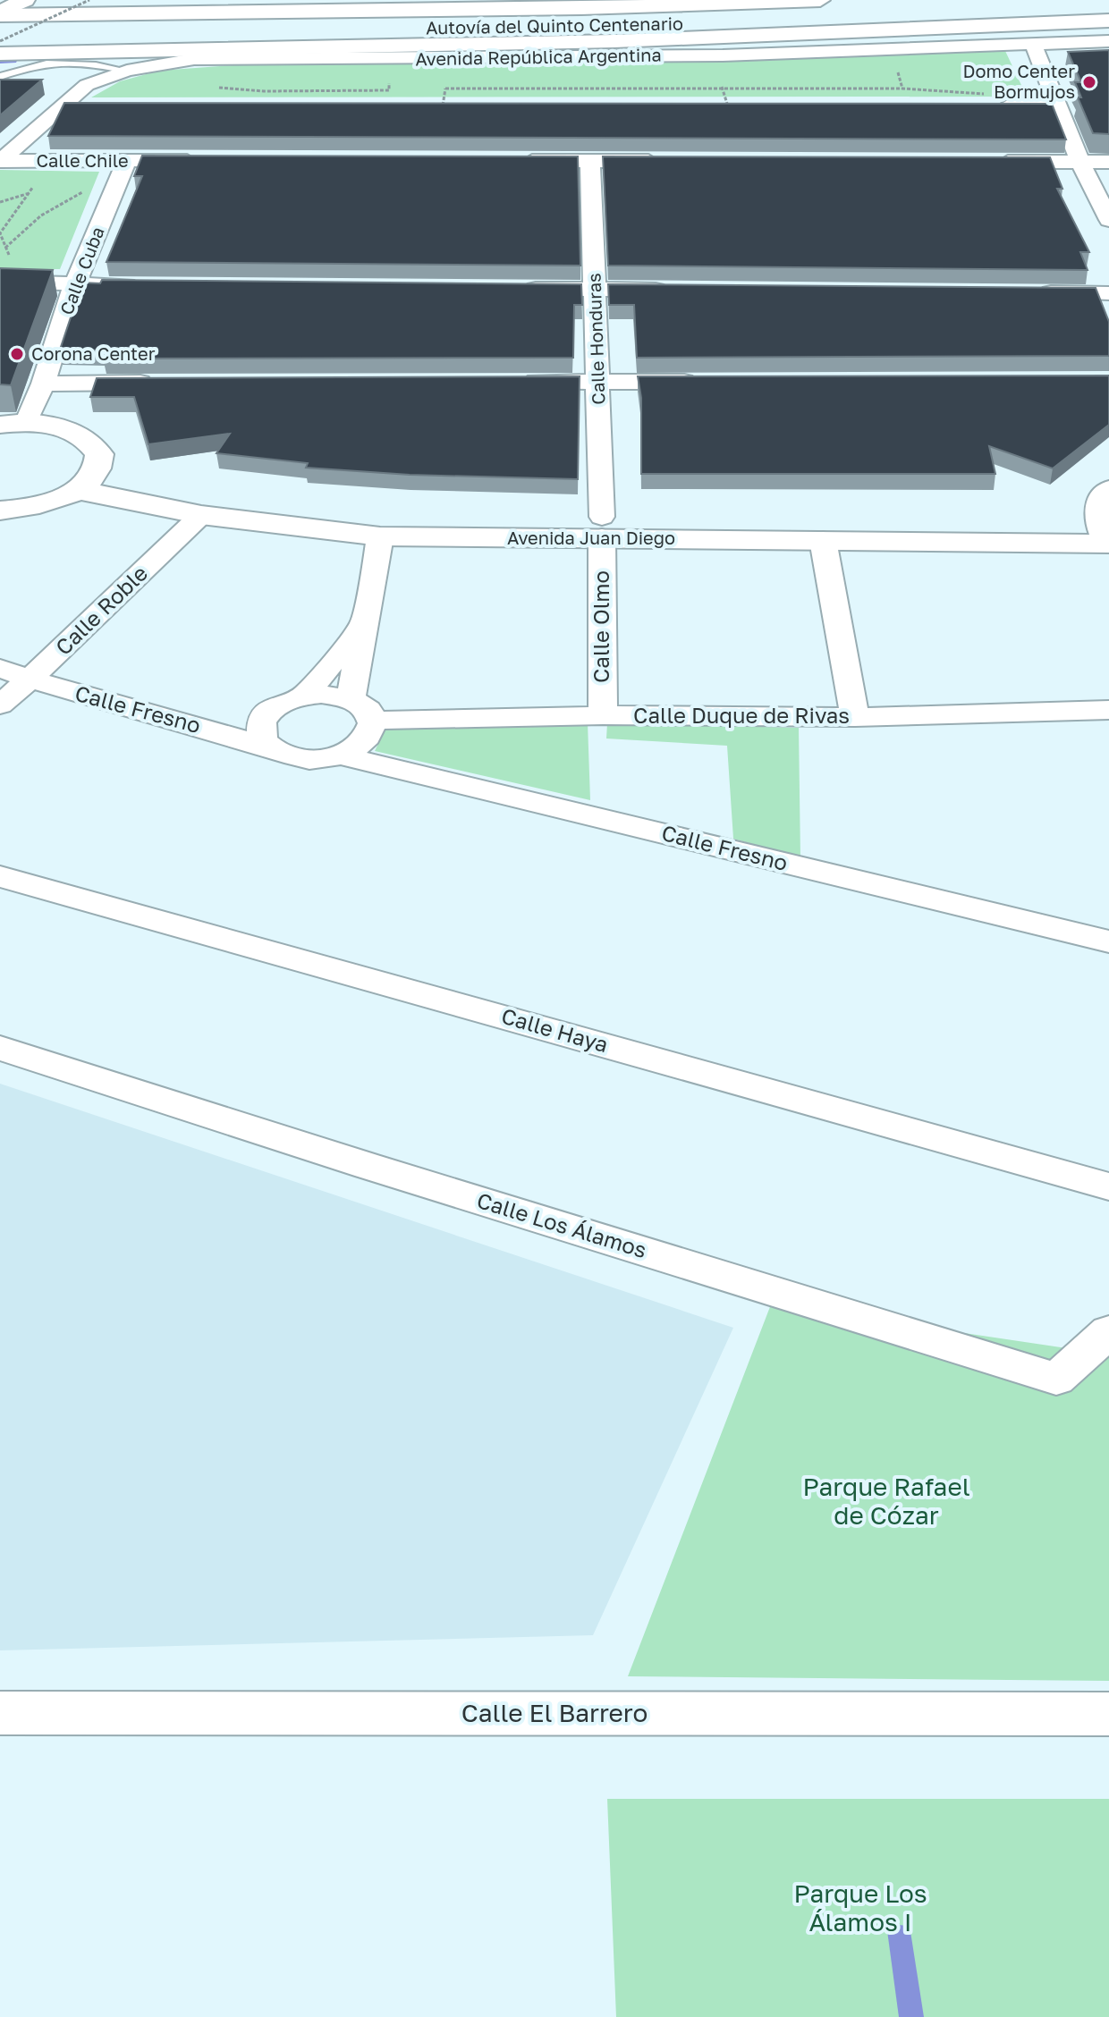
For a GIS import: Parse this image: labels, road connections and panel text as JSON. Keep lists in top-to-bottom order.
{
  "streets": {
    "main road": ["Autovía del Quinto Centenario", "Avenida Juan Diego"],
    "street": [
      "Avenida República Argentina",
      "Calle Chile",
      "Calle Cuba",
      "Calle Honduras",
      "Calle Roble",
      "Calle Olmo",
      "Calle Fresno",
      "Calle Duque de Rivas",
      "Calle Haya",
      "Calle Los Álamos",
      "Calle El Barrero"
    ]
  },
  "crossings": [
    ["Avenida República Argentina", "Calle Chile"],
    ["Calle Chile", "Calle Cuba"],
    ["Calle Honduras", "Avenida Juan Diego"],
    ["Calle Honduras", "Calle Olmo"],
    ["Avenida Juan Diego", "Calle Roble"],
    ["Avenida Juan Diego", "Calle Olmo"],
    ["Calle Roble", "Calle Fresno"],
    ["Calle Olmo", "Calle Duque de Rivas"],
    ["Calle Fresno", "Calle Duque de Rivas"]
  ],
  "parks": ["Parque Rafael de Cózar", "Parque Los Álamos I"],
  "places": ["Domo Center Bormujos", "Corona Center"]
}
